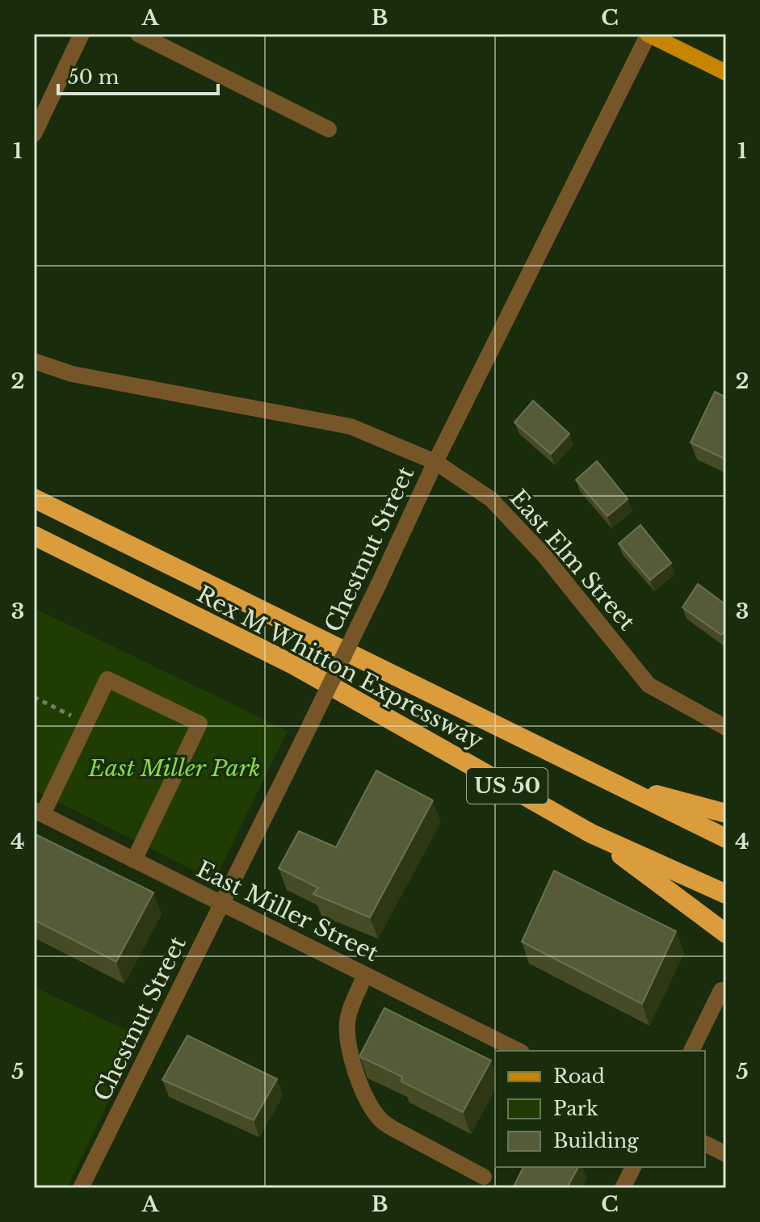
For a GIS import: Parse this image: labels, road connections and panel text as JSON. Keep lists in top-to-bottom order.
{
  "streets": {
    "highway": ["Rex M Whitton Expressway", "US 50"],
    "street": ["Chestnut Street", "East Elm Street", "East Miller Street"]
  },
  "crossings": [
    ["Chestnut Street", "East Elm Street"],
    ["Chestnut Street", "East Miller Street"]
  ],
  "parks": ["East Miller Park"],
  "legend": ["Road", "Park", "Building"],
  "scale_bar": "50 m",
  "grid": {
    "columns": ["A", "B", "C"],
    "rows": [
      "1",
      "2",
      "3",
      "4",
      "5"
    ]
  }
}
